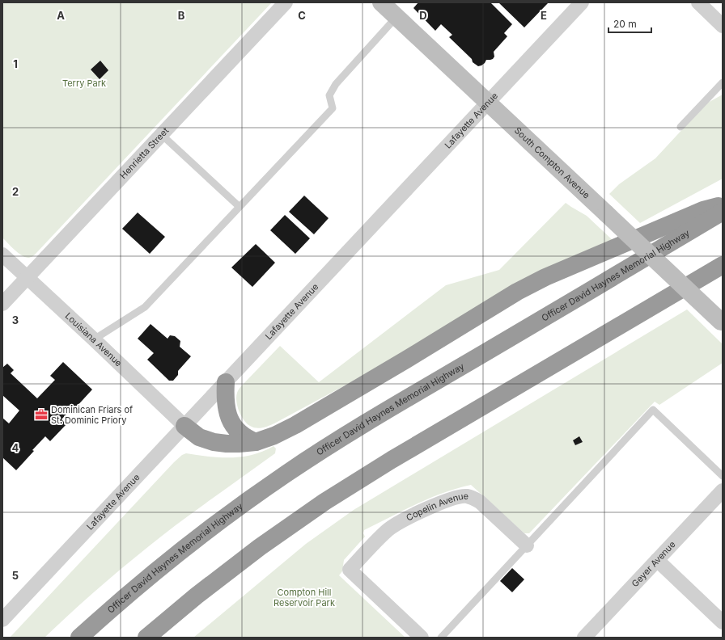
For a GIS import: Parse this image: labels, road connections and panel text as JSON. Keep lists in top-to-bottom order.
{
  "streets": {
    "highway": ["Officer David Haynes Memorial Highway"],
    "main road": ["South Compton Avenue"],
    "street": [
      "Lafayette Avenue",
      "Henrietta Street",
      "Louisiana Avenue",
      "Copelin Avenue",
      "Geyer Avenue"
    ]
  },
  "crossings": [
    ["Lafayette Avenue", "South Compton Avenue"],
    ["Lafayette Avenue", "Louisiana Avenue"],
    ["Henrietta Street", "Louisiana Avenue"]
  ],
  "parks": ["Terry Park", "Compton Hill Reservoir Park"],
  "places": {
    "office": ["Dominican Friars of St. Dominic Priory"]
  },
  "scale_bar": "20 m",
  "grid": {
    "columns": [
      "A",
      "B",
      "C",
      "D",
      "E"
    ],
    "rows": [
      "1",
      "2",
      "3",
      "4",
      "5"
    ]
  }
}
